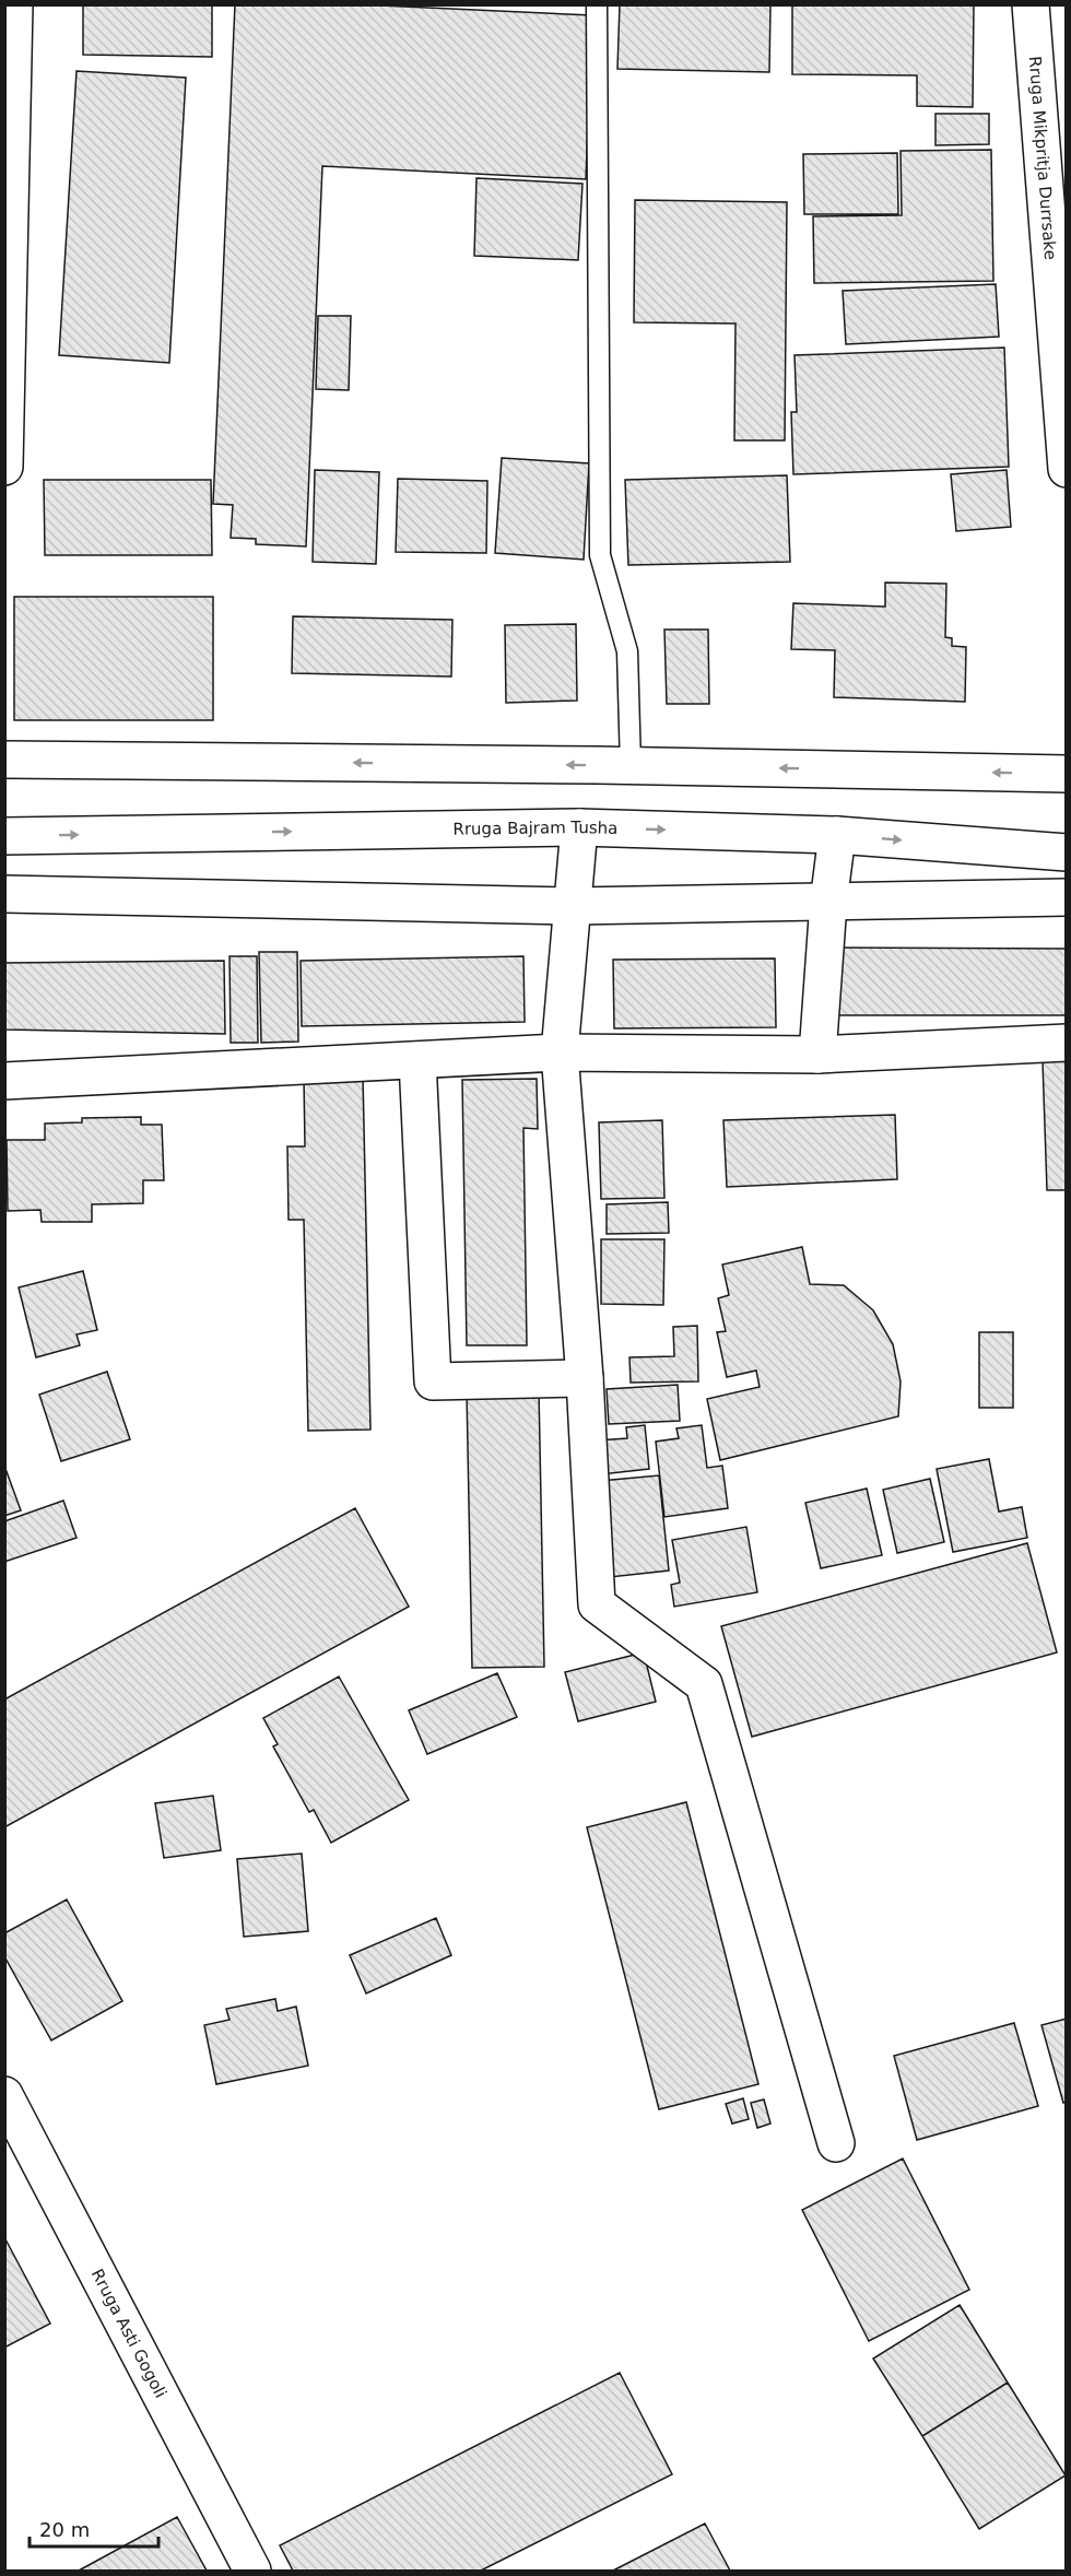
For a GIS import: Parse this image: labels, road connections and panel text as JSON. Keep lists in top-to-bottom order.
{
  "streets": {
    "street": ["Rruga Mikpritja Durrsake", "Rruga Bajram Tusha", "Rruga Asti Gogoli"]
  },
  "scale_bar": "20 m"
}
